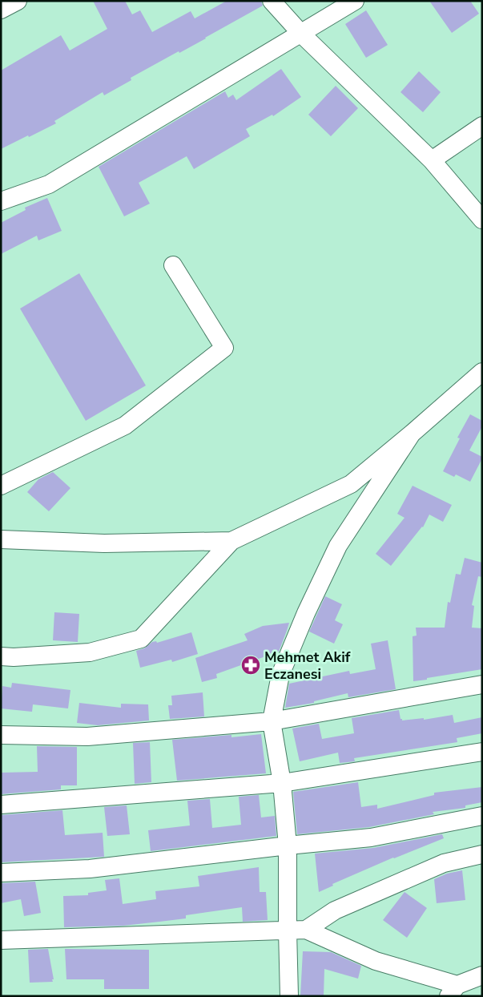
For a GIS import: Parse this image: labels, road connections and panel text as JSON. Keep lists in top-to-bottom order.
{
  "places": {
    "pharmacy": ["Mehmet Akif Eczanesi"]
  }
}
